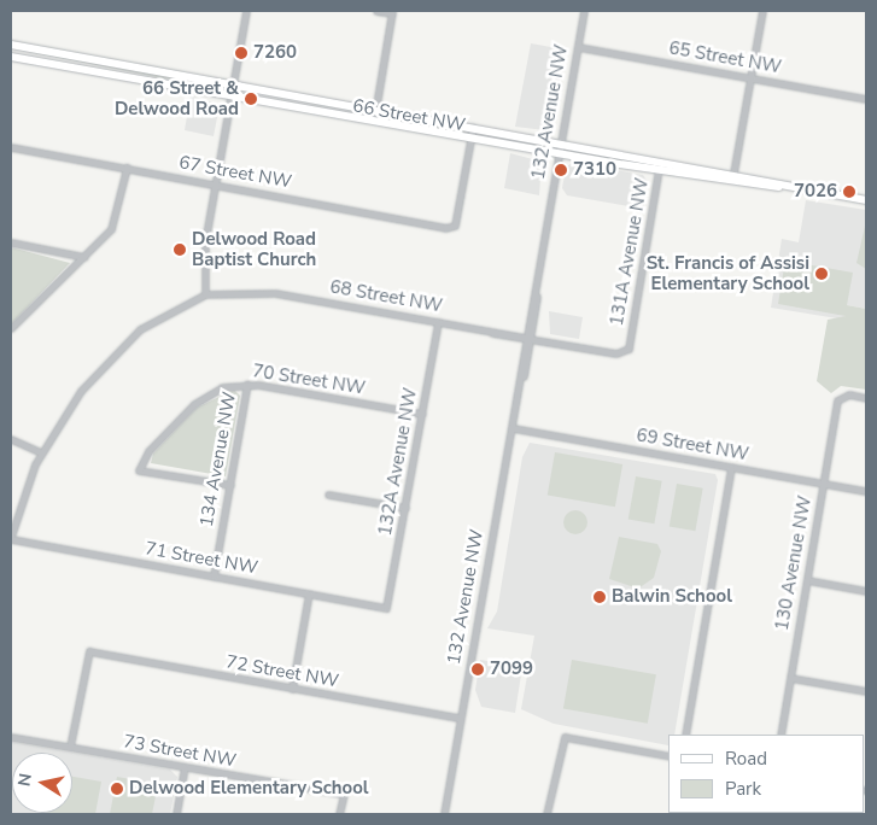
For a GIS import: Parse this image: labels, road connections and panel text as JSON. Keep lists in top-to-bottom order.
{
  "streets": {
    "main road": ["66 Street NW"],
    "street": [
      "65 Street NW",
      "132 Avenue NW",
      "67 Street NW",
      "131A Avenue NW",
      "68 Street NW",
      "70 Street NW",
      "69 Street NW",
      "134 Avenue NW",
      "132A Avenue NW",
      "71 Street NW",
      "130 Avenue NW",
      "72 Street NW",
      "73 Street NW"
    ]
  },
  "crossings": [
    ["65 Street NW", "132 Avenue NW"],
    ["132 Avenue NW", "66 Street NW"],
    ["132 Avenue NW", "131A Avenue NW"],
    ["132 Avenue NW", "68 Street NW"],
    ["132 Avenue NW", "69 Street NW"],
    ["132 Avenue NW", "72 Street NW"],
    ["66 Street NW", "67 Street NW"],
    ["66 Street NW", "131A Avenue NW"],
    ["68 Street NW", "132A Avenue NW"],
    ["70 Street NW", "134 Avenue NW"],
    ["70 Street NW", "132A Avenue NW"],
    ["69 Street NW", "130 Avenue NW"],
    ["134 Avenue NW", "71 Street NW"],
    ["132A Avenue NW", "71 Street NW"],
    ["72 Street NW", "73 Street NW"]
  ],
  "places": [
    "7260",
    "66 Street & Delwood Road",
    "7310",
    "7026",
    "Delwood Road Baptist Church",
    "St. Francis of Assisi Elementary School",
    "Balwin School",
    "7099",
    "Delwood Elementary School"
  ],
  "legend": ["Road", "Park"],
  "north": "left"
}
